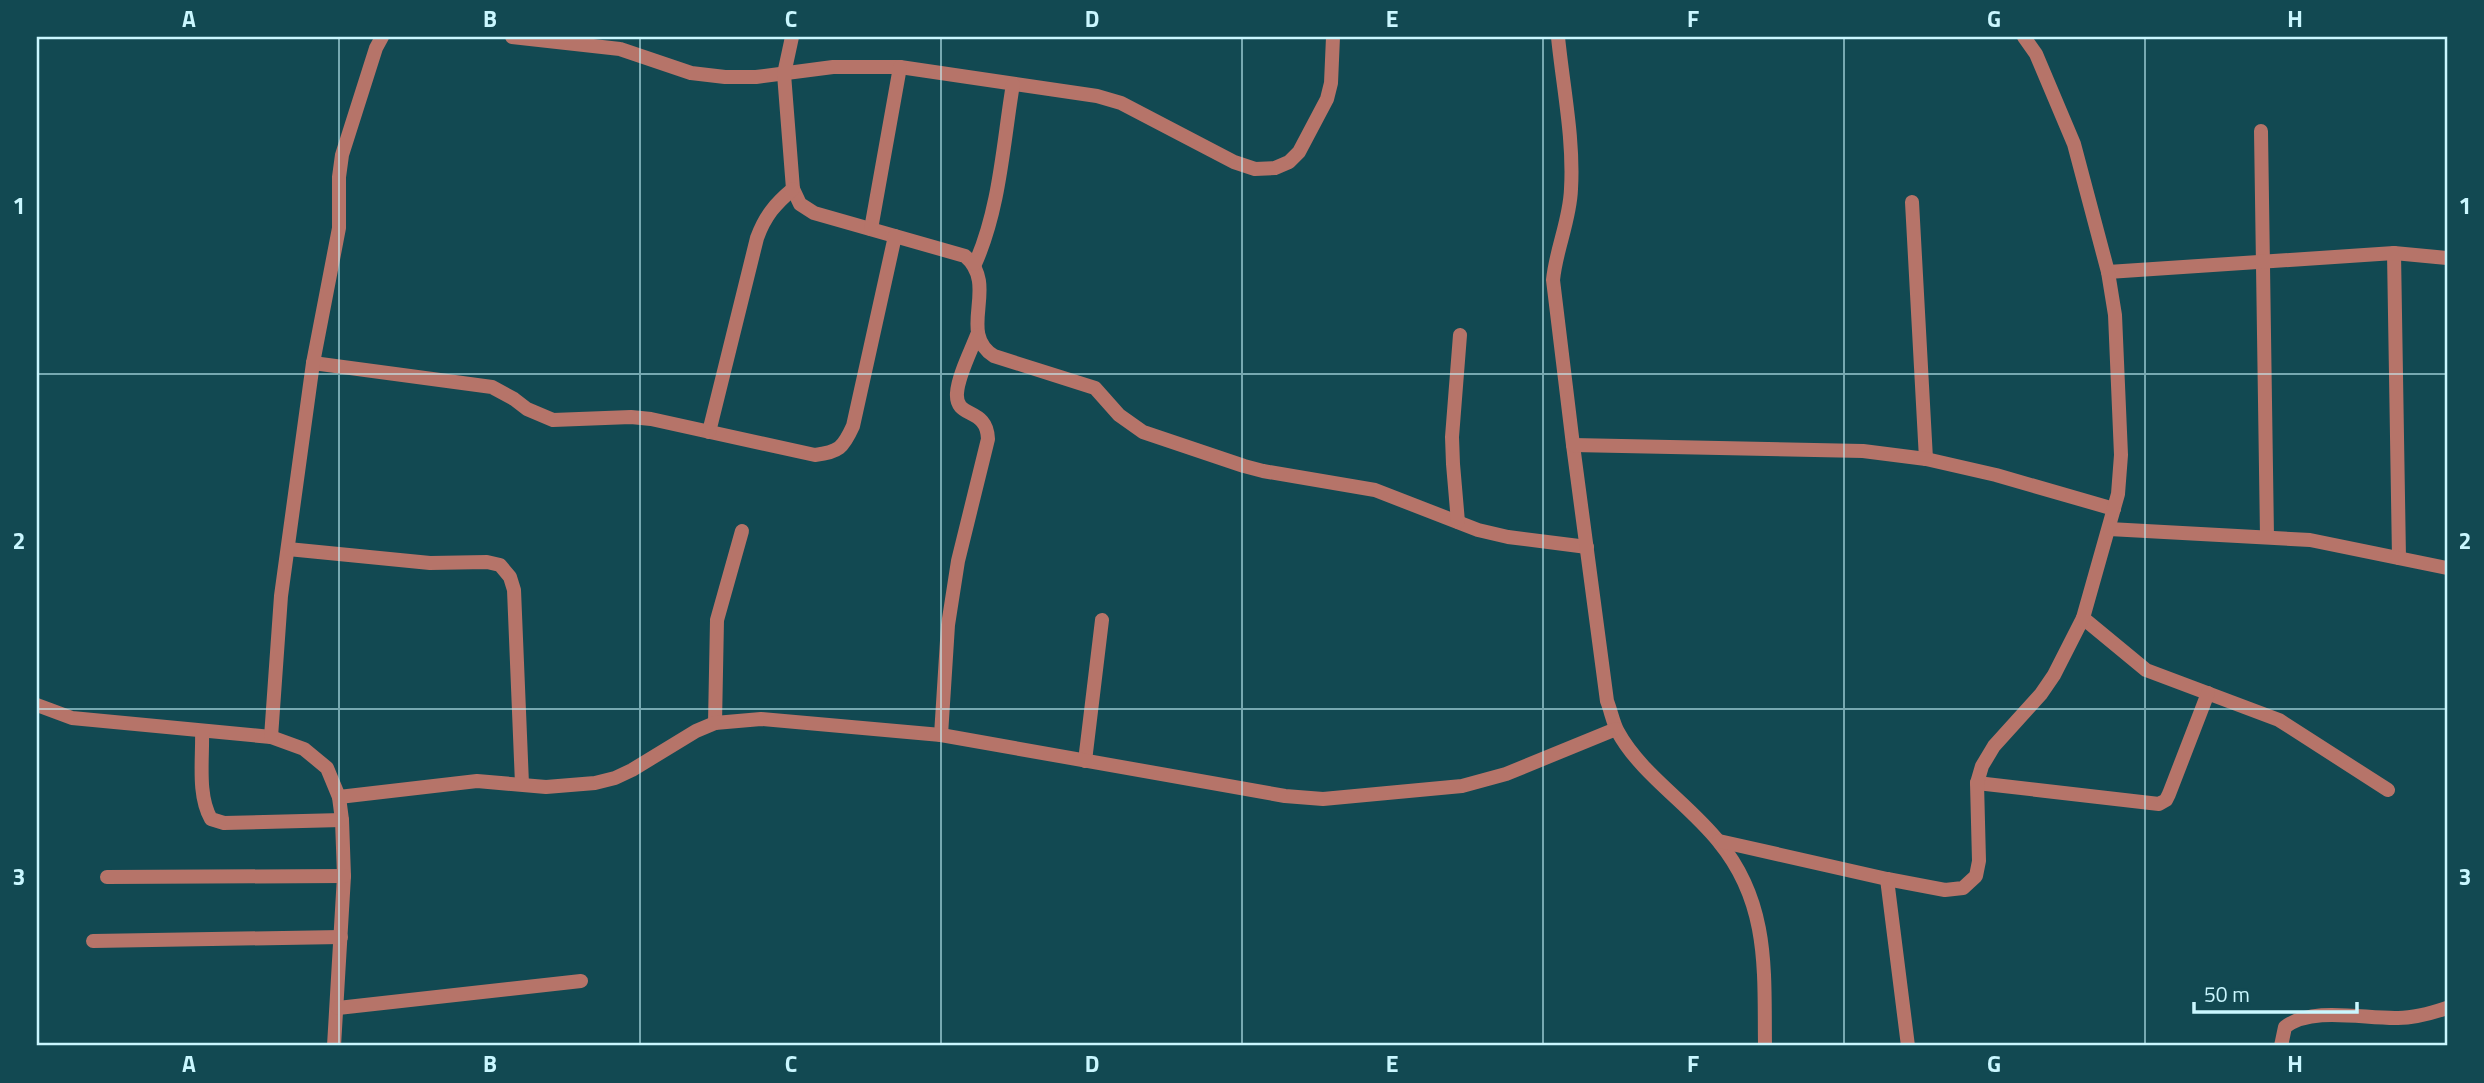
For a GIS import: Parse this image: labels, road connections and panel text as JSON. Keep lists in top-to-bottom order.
{
  "scale_bar": "50 m",
  "grid": {
    "columns": [
      "A",
      "B",
      "C",
      "D",
      "E",
      "F",
      "G",
      "H"
    ],
    "rows": ["1", "2", "3"]
  }
}
